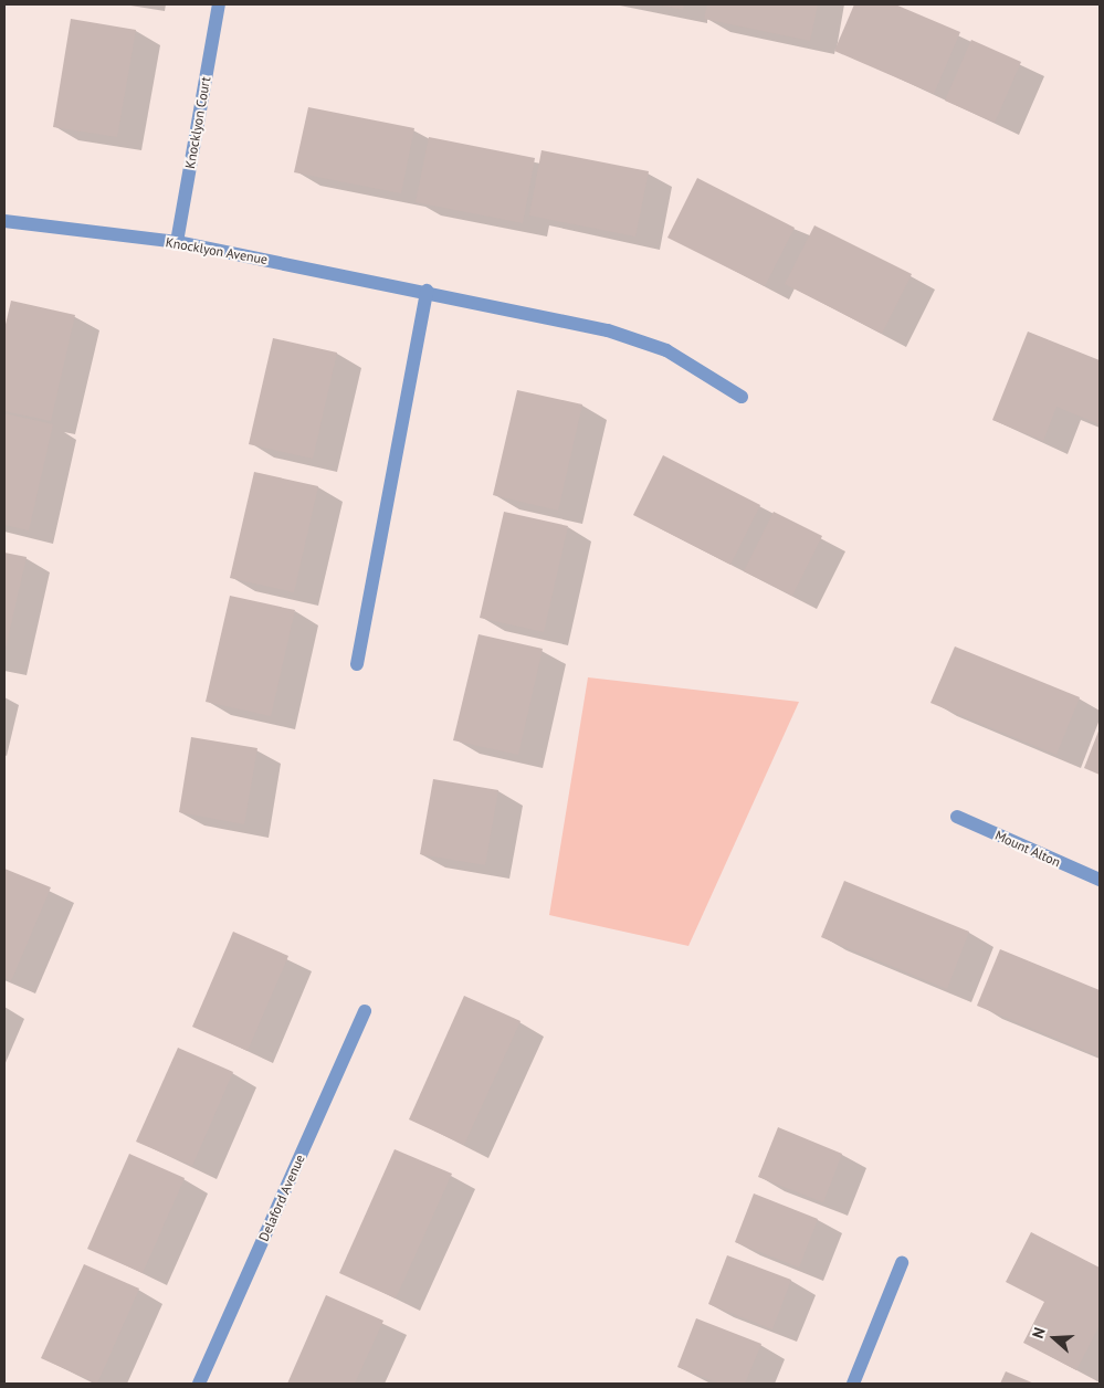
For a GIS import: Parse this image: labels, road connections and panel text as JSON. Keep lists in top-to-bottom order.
{
  "streets": {
    "street": [
      "Knocklyon Court",
      "Knocklyon Avenue",
      "Mount Alton",
      "Delaford Avenue"
    ]
  },
  "crossings": [
    ["Knocklyon Court", "Knocklyon Avenue"]
  ],
  "north": "left"
}
